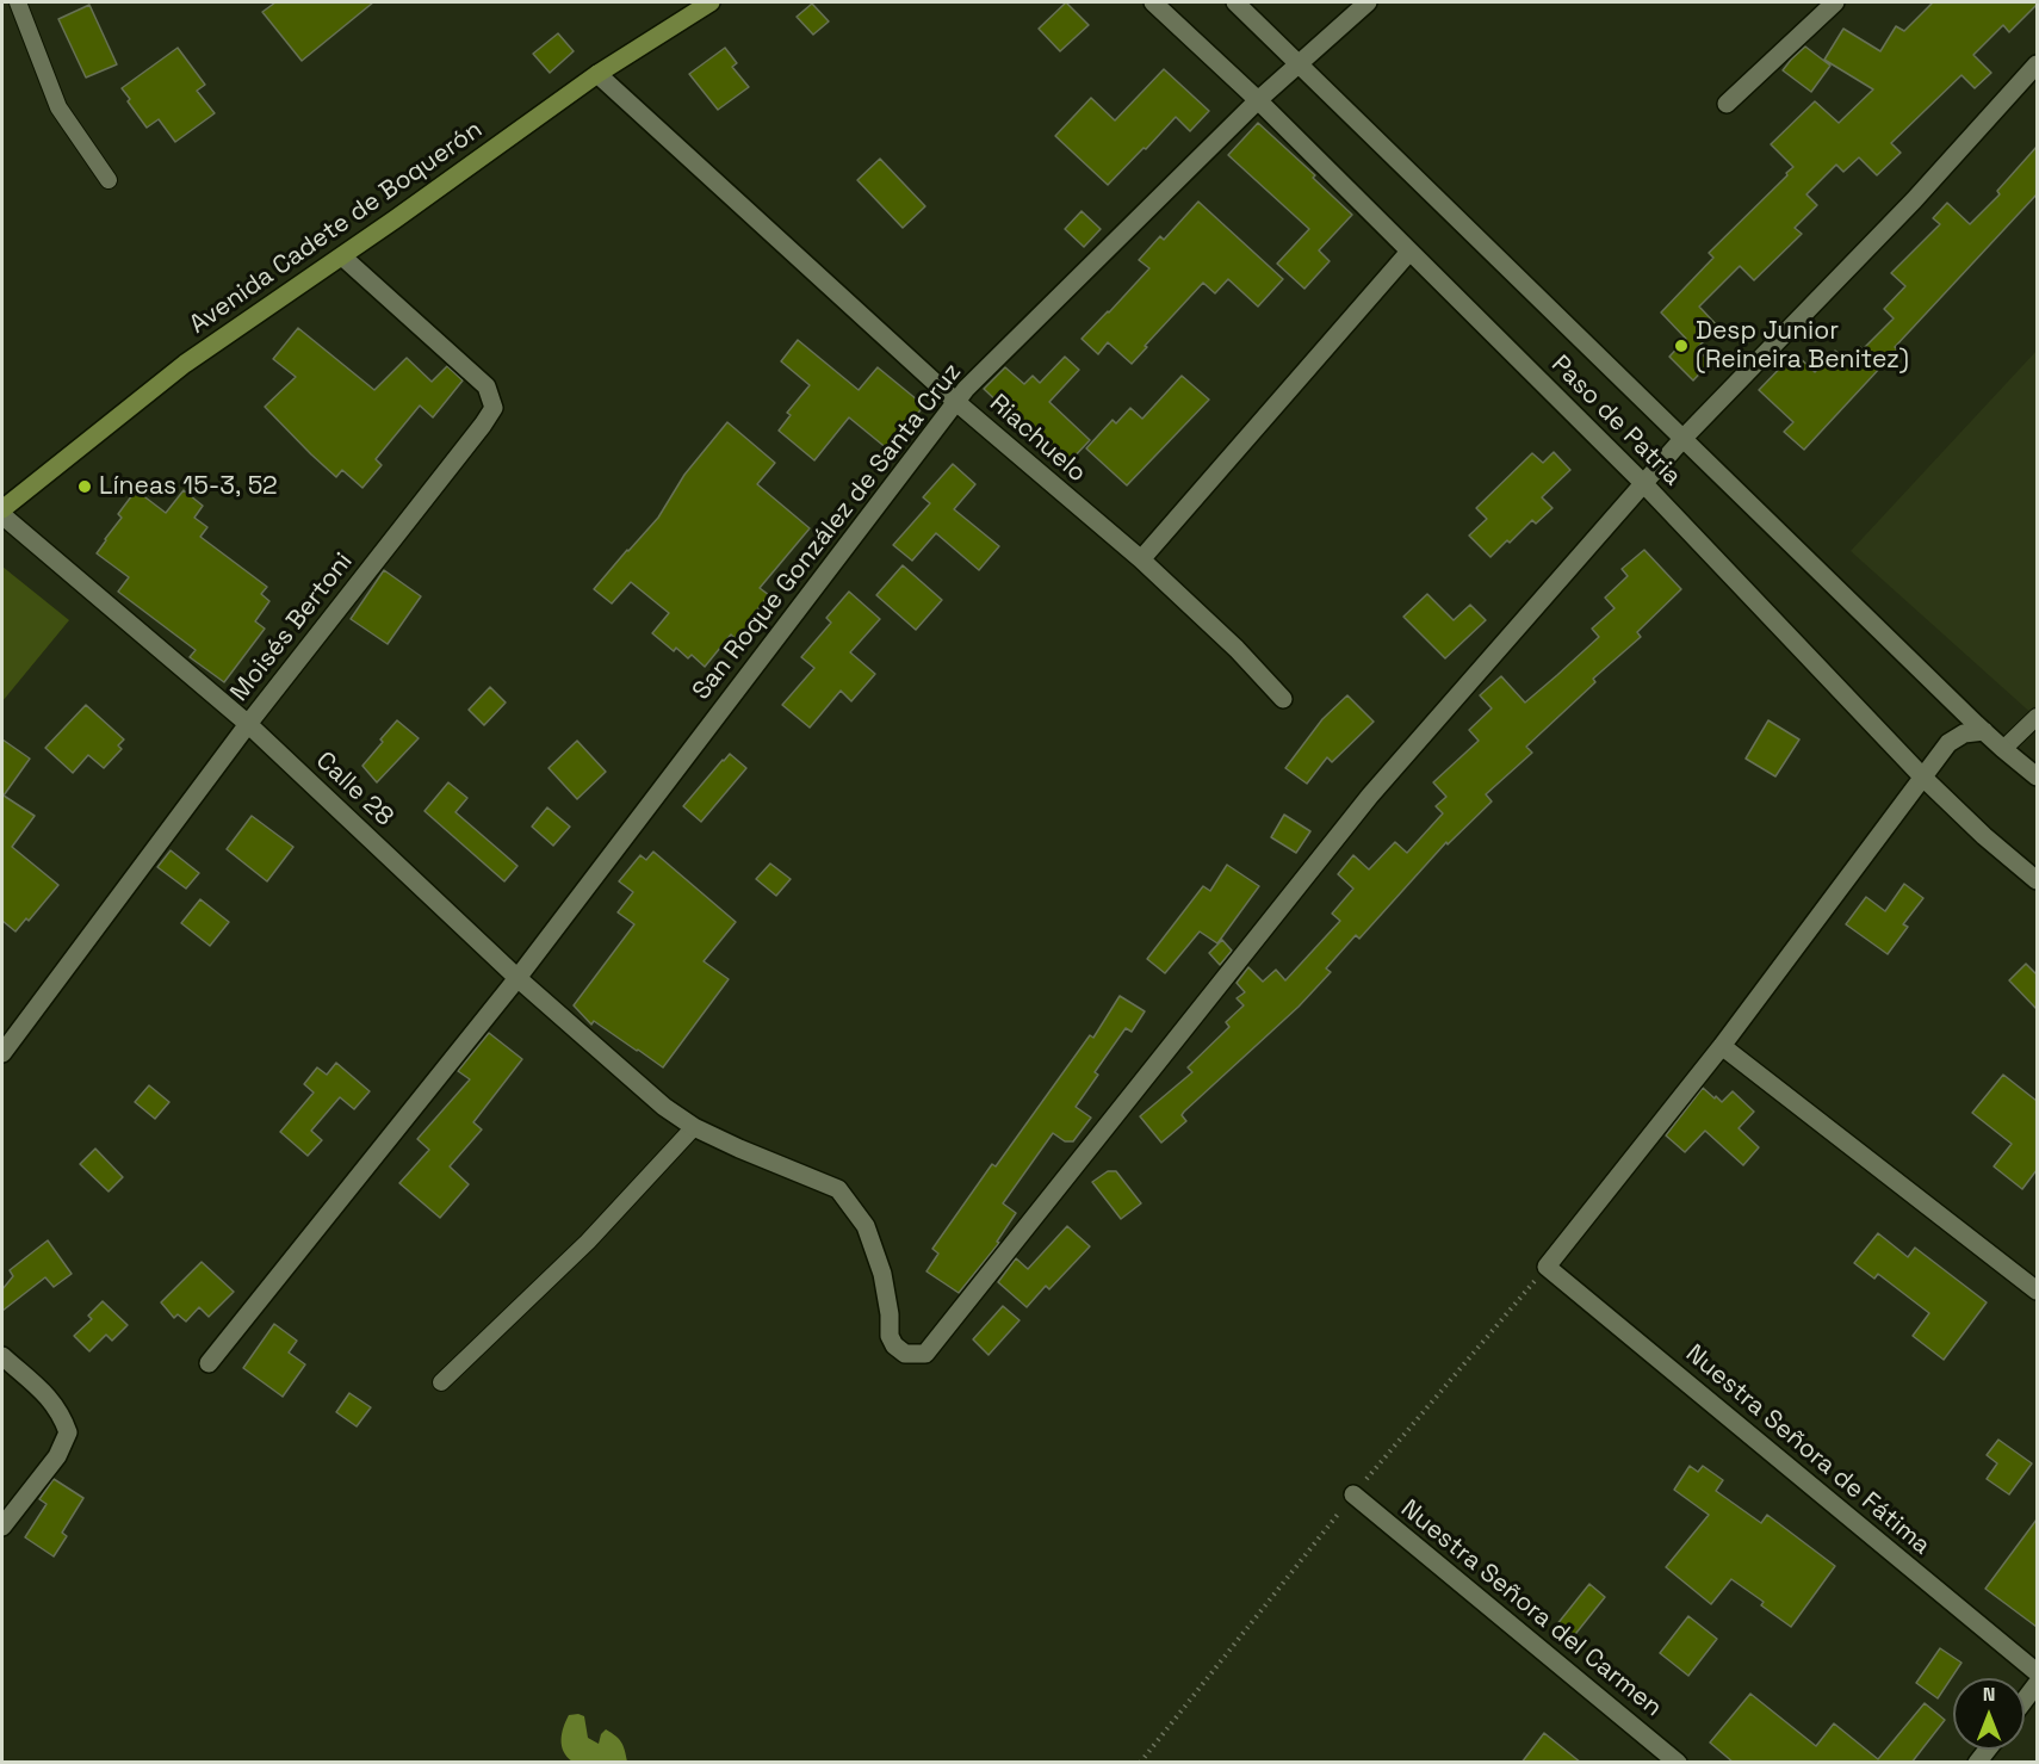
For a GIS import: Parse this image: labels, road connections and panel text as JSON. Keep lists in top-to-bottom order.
{
  "streets": {
    "main road": ["Avenida Cadete de Boquerón"],
    "street": [
      "Paso de Patria",
      "Riachuelo",
      "San Roque González de Santa Cruz",
      "Moisés Bertoni",
      "Calle 28",
      "Nuestra Señora de Fátima",
      "Nuestra Señora del Carmen"
    ]
  },
  "crossings": [
    ["Avenida Cadete de Boquerón", "Riachuelo"],
    ["Avenida Cadete de Boquerón", "Moisés Bertoni"],
    ["Paso de Patria", "San Roque González de Santa Cruz"],
    ["Paso de Patria", "Calle 28"],
    ["Riachuelo", "San Roque González de Santa Cruz"],
    ["San Roque González de Santa Cruz", "Calle 28"],
    ["Moisés Bertoni", "Calle 28"]
  ],
  "places": ["Desp Junior (Reineira Benitez)", "Líneas 15-3, 52"],
  "north": "top"
}
